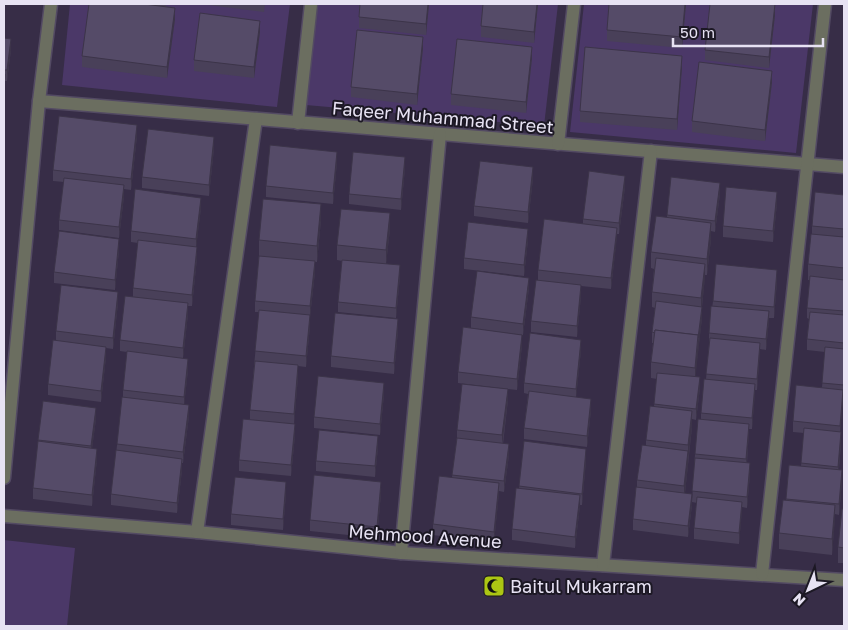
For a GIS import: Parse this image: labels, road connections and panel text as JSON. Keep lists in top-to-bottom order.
{
  "streets": {
    "street": ["Faqeer Muhammad Street", "Mehmood Avenue"]
  },
  "places": {
    "mosque": ["Baitul Mukarram"]
  },
  "scale_bar": "50 m",
  "north": "bottom left"
}
